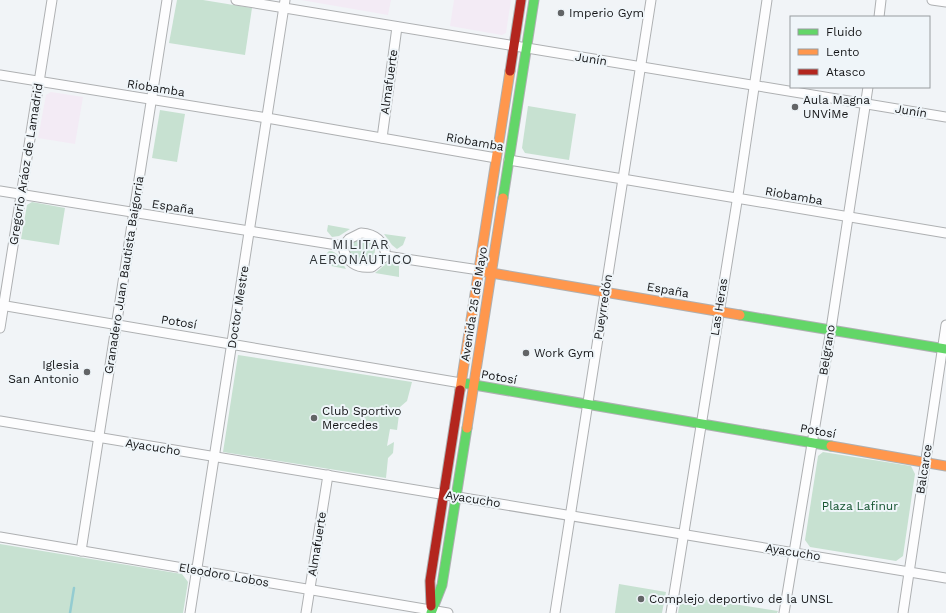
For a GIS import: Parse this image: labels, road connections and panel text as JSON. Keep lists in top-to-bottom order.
{
  "streets": {
    "main road": [
      "Riobamba",
      "España",
      "Avenida 25 de Mayo",
      "Potosí"
    ],
    "street": [
      "Junín",
      "Almafuerte",
      "Gregorio Aráoz de Lamadrid",
      "Granadero Juan Bautista Baigorria",
      "Doctor Mestre",
      "Pueyrredón",
      "Las Heras",
      "Belgrano",
      "Ayacucho",
      "Balcarce",
      "Eleodoro Lobos"
    ]
  },
  "crossings": [
    ["Junín", "Almafuerte"],
    ["Junín", "Avenida 25 de Mayo"],
    ["Junín", "Doctor Mestre"],
    ["Junín", "Pueyrredón"],
    ["Junín", "Las Heras"],
    ["Junín", "Belgrano"],
    ["Almafuerte", "Riobamba"],
    ["Almafuerte", "Ayacucho"],
    ["Almafuerte", "Eleodoro Lobos"],
    ["Riobamba", "Gregorio Aráoz de Lamadrid"],
    ["Riobamba", "Granadero Juan Bautista Baigorria"],
    ["Riobamba", "Avenida 25 de Mayo"],
    ["Riobamba", "Doctor Mestre"],
    ["Riobamba", "Pueyrredón"],
    ["Riobamba", "Las Heras"],
    ["Riobamba", "Belgrano"],
    ["Gregorio Aráoz de Lamadrid", "España"],
    ["Gregorio Aráoz de Lamadrid", "Potosí"],
    ["España", "Granadero Juan Bautista Baigorria"],
    ["España", "Avenida 25 de Mayo"],
    ["España", "Doctor Mestre"],
    ["España", "Pueyrredón"],
    ["España", "Las Heras"],
    ["España", "Belgrano"],
    ["España", "Balcarce"],
    ["Granadero Juan Bautista Baigorria", "Potosí"],
    ["Granadero Juan Bautista Baigorria", "Ayacucho"],
    ["Granadero Juan Bautista Baigorria", "Eleodoro Lobos"],
    ["Avenida 25 de Mayo", "Potosí"],
    ["Avenida 25 de Mayo", "Ayacucho"],
    ["Avenida 25 de Mayo", "Eleodoro Lobos"],
    ["Doctor Mestre", "Potosí"],
    ["Doctor Mestre", "Ayacucho"],
    ["Doctor Mestre", "Eleodoro Lobos"],
    ["Pueyrredón", "Potosí"],
    ["Pueyrredón", "Ayacucho"],
    ["Las Heras", "Potosí"],
    ["Las Heras", "Ayacucho"],
    ["Potosí", "Belgrano"],
    ["Potosí", "Balcarce"],
    ["Belgrano", "Ayacucho"],
    ["Ayacucho", "Balcarce"]
  ],
  "districts": ["MILITAR AERONÁUTICO"],
  "parks": ["Plaza Lafinur"],
  "places": [
    "Imperio Gym",
    "Aula Magna UNViMe",
    "Work Gym",
    "Iglesia San Antonio",
    "Club Sportivo Mercedes",
    "Complejo deportivo de la UNSL"
  ],
  "legend": ["Fluido", "Lento", "Atasco"]
}
